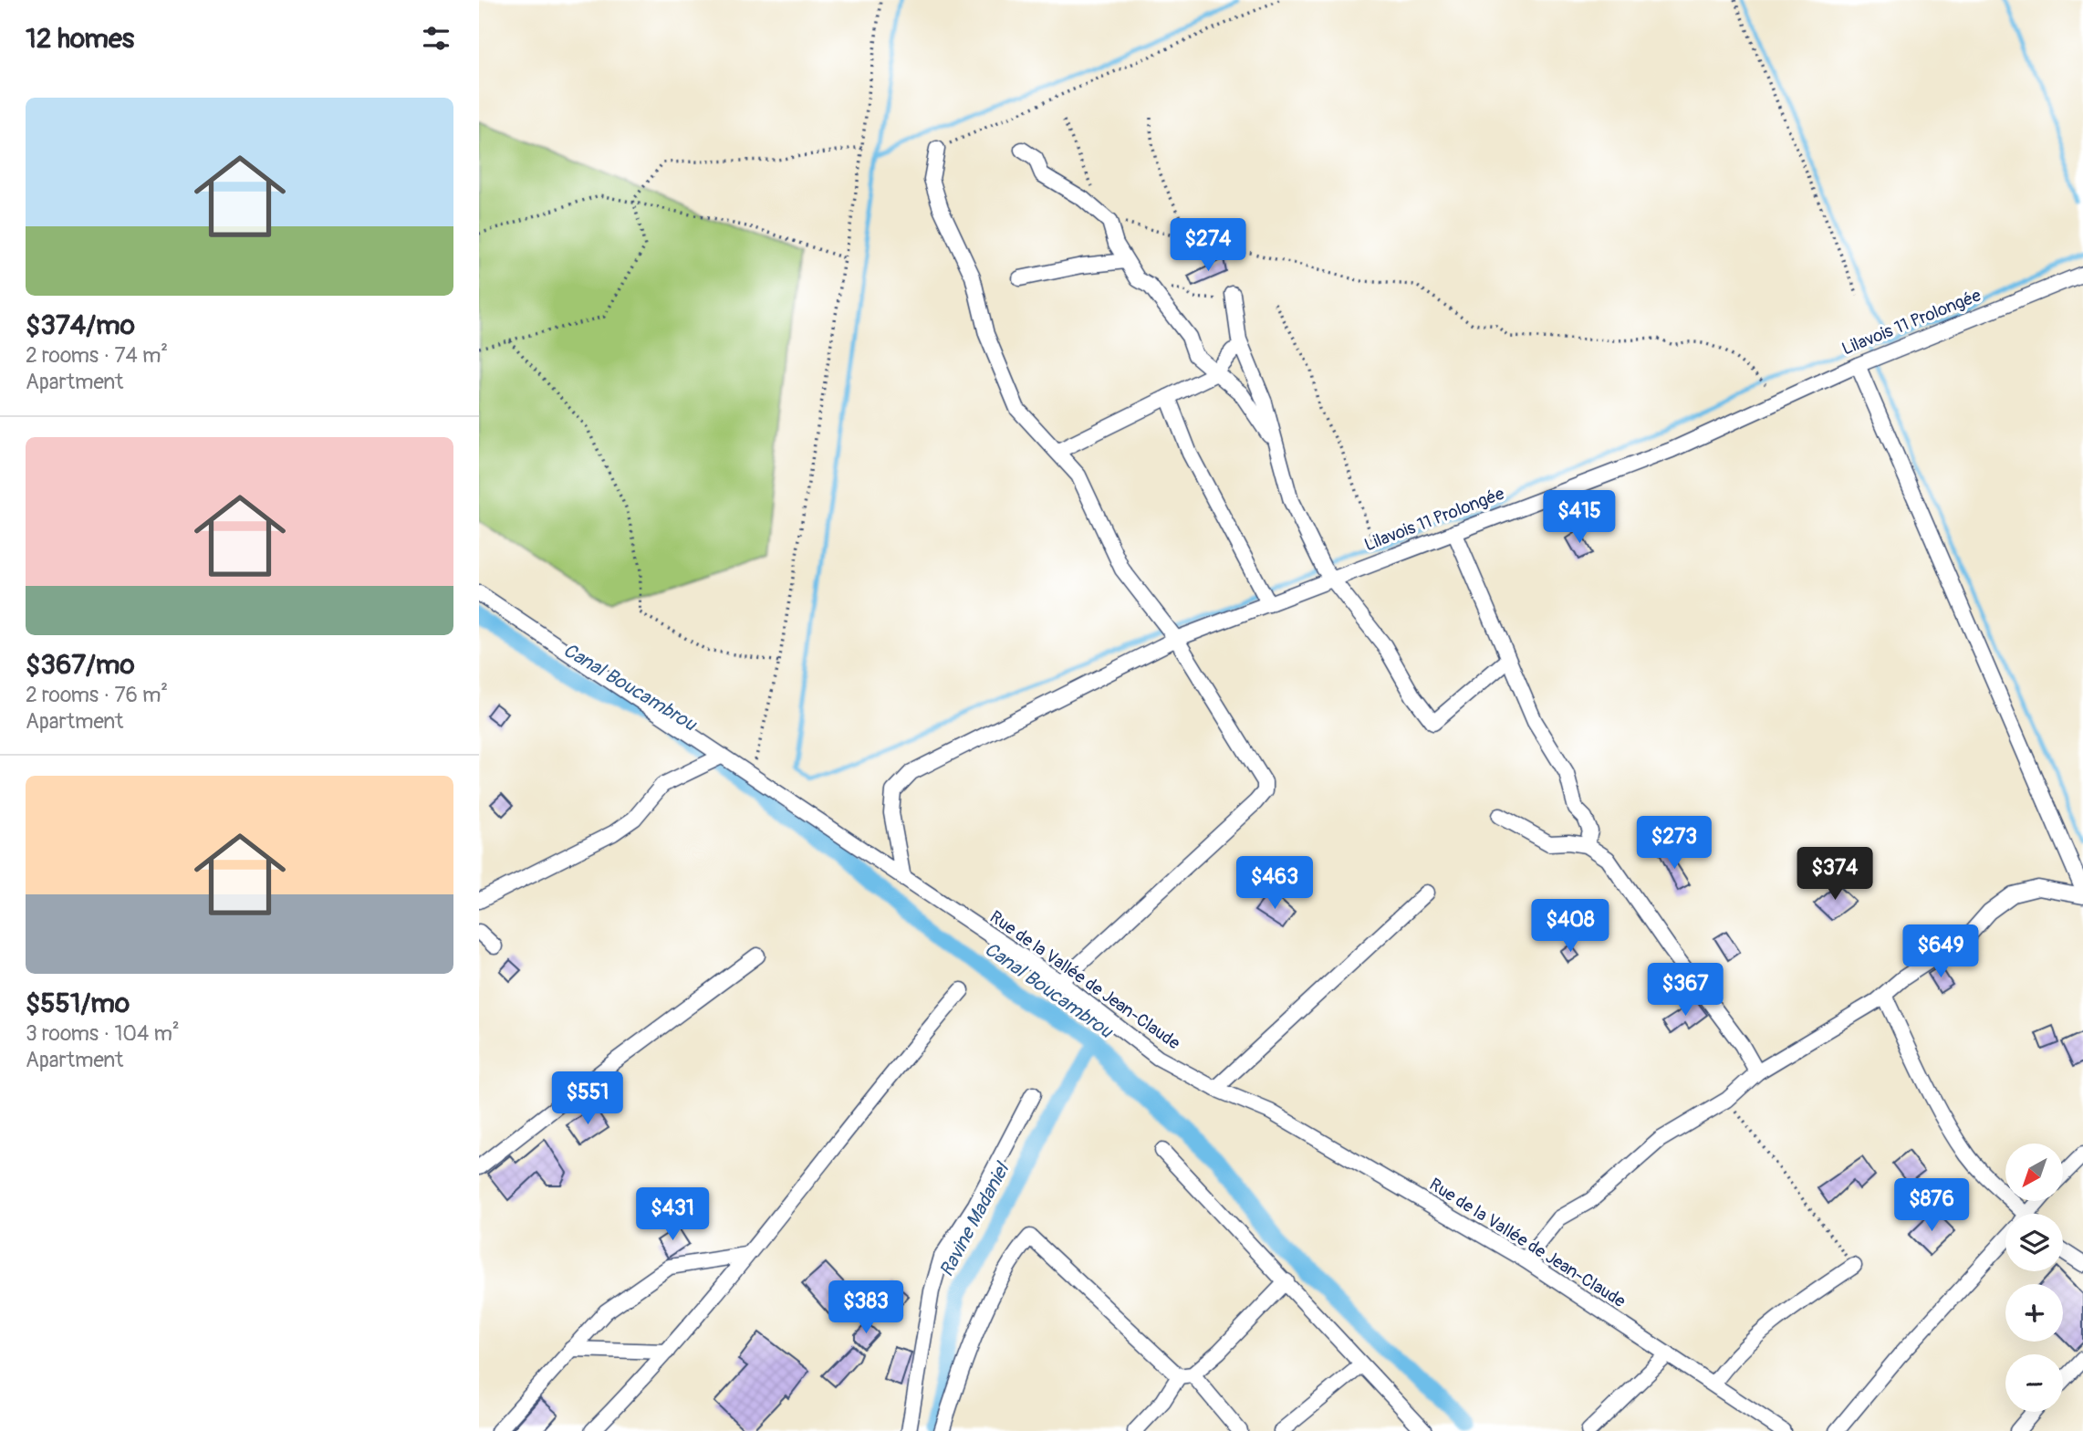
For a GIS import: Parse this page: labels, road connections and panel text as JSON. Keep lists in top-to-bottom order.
{
  "streets": {
    "street": ["Lilavois 11 Prolongée", "Rue de la Vallée de Jean-Claude"]
  },
  "crossings": [
    ["Lilavois 11 Prolongée", "Rue de la Vallée de Jean-Claude"]
  ],
  "water": ["Canal Boucambrou", "Ravine Madaniel"],
  "north": "bottom left",
  "page": {
    "heading": "12 homes",
    "list": [
      {
        "name": "$374/mo",
        "note": "2 rooms · 74 m² · Apartment"
      },
      {
        "name": "$367/mo",
        "note": "2 rooms · 76 m² · Apartment"
      },
      {
        "name": "$551/mo",
        "note": "3 rooms · 104 m² · Apartment"
      }
    ],
    "price": [
      "$274",
      "$415",
      "$273",
      "$374",
      "$463",
      "$408",
      "$649",
      "$367",
      "$551",
      "$876",
      "$431",
      "$383"
    ],
    "map_buttons": ["+", "−"]
  }
}
